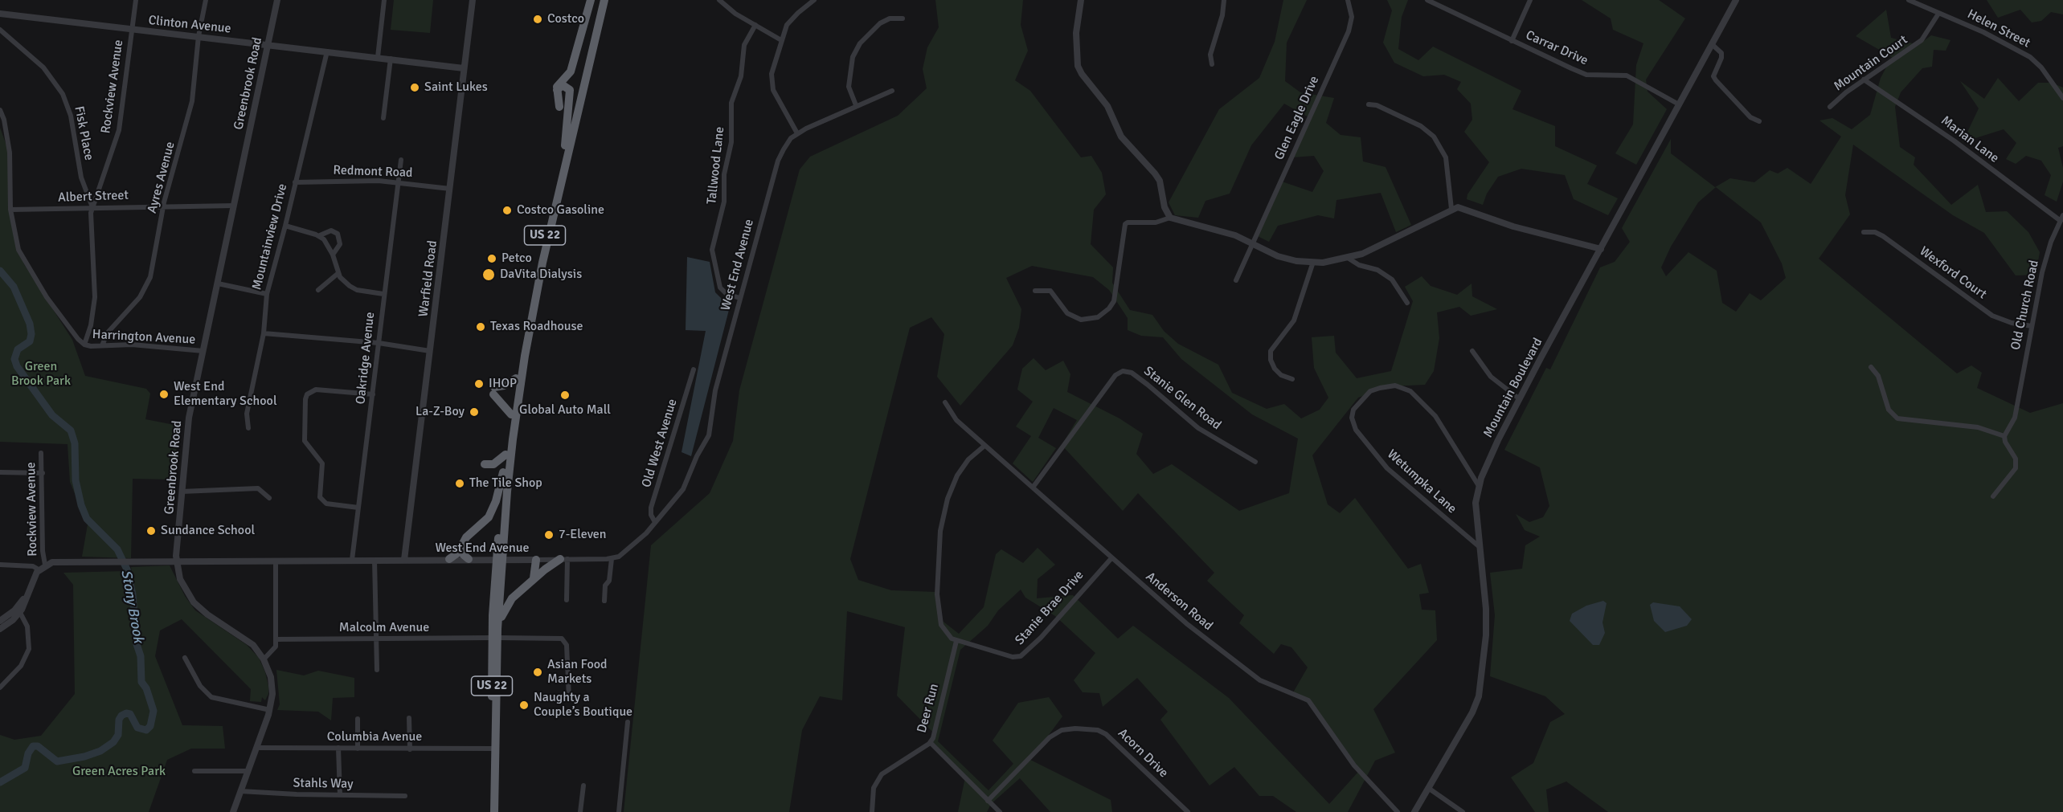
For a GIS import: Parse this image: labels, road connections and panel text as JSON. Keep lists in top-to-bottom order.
{
  "streets": {
    "highway": ["US 22"],
    "street": [
      "Clinton Avenue",
      "Helen Street",
      "Carrar Drive",
      "Mountain Court",
      "Greenbrook Road",
      "Rockview Avenue",
      "Glen Eagle Drive",
      "Fisk Place",
      "Marian Lane",
      "Tallwood Lane",
      "Redmont Road",
      "Ayres Avenue",
      "Albert Street",
      "Mountainview Drive",
      "West End Avenue",
      "Wexford Court",
      "Warfield Road",
      "Old Church Road",
      "Harrington Avenue",
      "Oakridge Avenue",
      "Mountain Boulevard",
      "Stanie Glen Road",
      "Old West Avenue",
      "Wetumpka Lane",
      "Anderson Road",
      "Stanie Brae Drive",
      "Malcolm Avenue",
      "Deer Run",
      "Columbia Avenue",
      "Acorn Drive",
      "Stahls Way"
    ]
  },
  "crossings": [
    ["Clinton Avenue", "Greenbrook Road"],
    ["Clinton Avenue", "Rockview Avenue"],
    ["Clinton Avenue", "Ayres Avenue"],
    ["Clinton Avenue", "Mountainview Drive"],
    ["Clinton Avenue", "Warfield Road"],
    ["Helen Street", "Mountain Court"],
    ["Carrar Drive", "Mountain Boulevard"],
    ["Mountain Court", "Marian Lane"],
    ["Greenbrook Road", "Albert Street"],
    ["Greenbrook Road", "West End Avenue"],
    ["Greenbrook Road", "Harrington Avenue"],
    ["Greenbrook Road", "Columbia Avenue"],
    ["Greenbrook Road", "Stahls Way"],
    ["Rockview Avenue", "Fisk Place"],
    ["Rockview Avenue", "Albert Street"],
    ["Rockview Avenue", "West End Avenue"],
    ["Rockview Avenue", "Harrington Avenue"],
    ["Fisk Place", "Albert Street"],
    ["Marian Lane", "Old Church Road"],
    ["Tallwood Lane", "West End Avenue"],
    ["Redmont Road", "Mountainview Drive"],
    ["Redmont Road", "Warfield Road"],
    ["Redmont Road", "Oakridge Avenue"],
    ["Ayres Avenue", "Albert Street"],
    ["Ayres Avenue", "Harrington Avenue"],
    ["US 22", "West End Avenue"],
    ["US 22", "Malcolm Avenue"],
    ["US 22", "Columbia Avenue"],
    ["West End Avenue", "Warfield Road"],
    ["West End Avenue", "Oakridge Avenue"],
    ["West End Avenue", "Old West Avenue"],
    ["Wexford Court", "Old Church Road"],
    ["Mountain Boulevard", "Wetumpka Lane"],
    ["Stanie Glen Road", "Anderson Road"],
    ["Anderson Road", "Stanie Brae Drive"],
    ["Stanie Brae Drive", "Deer Run"]
  ],
  "water": ["Stony Brook"],
  "parks": ["Green Brook Park", "Green Acres Park"],
  "places": [
    "Costco",
    "Saint Lukes",
    "Costco Gasoline",
    "Petco",
    "DaVita Dialysis",
    "Texas Roadhouse",
    "IHOP",
    "West End Elementary School",
    "Global Auto Mall",
    "La-Z-Boy",
    "The Tile Shop",
    "Sundance School",
    "7-Eleven",
    "Asian Food Markets",
    "Naughty a Couple’s Boutique"
  ]
}
